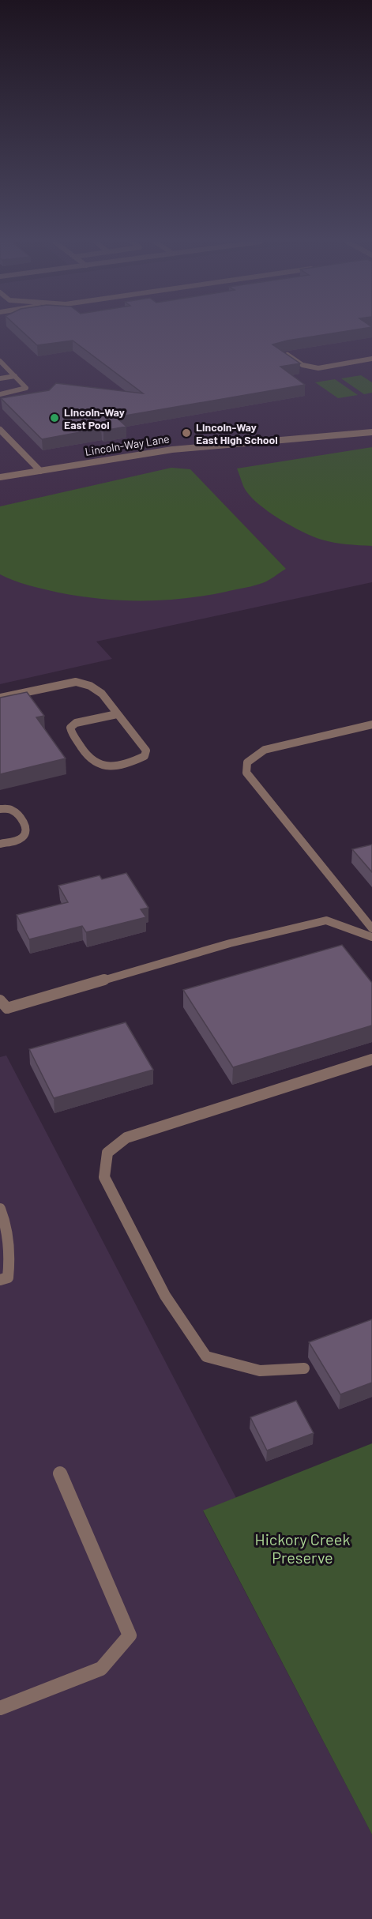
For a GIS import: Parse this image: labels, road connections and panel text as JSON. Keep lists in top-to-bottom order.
{
  "streets": {
    "street": ["Lincoln-Way Lane"]
  },
  "parks": ["Hickory Creek Preserve"],
  "places": ["Lincoln-Way East Pool", "Lincoln-Way East High School"]
}
